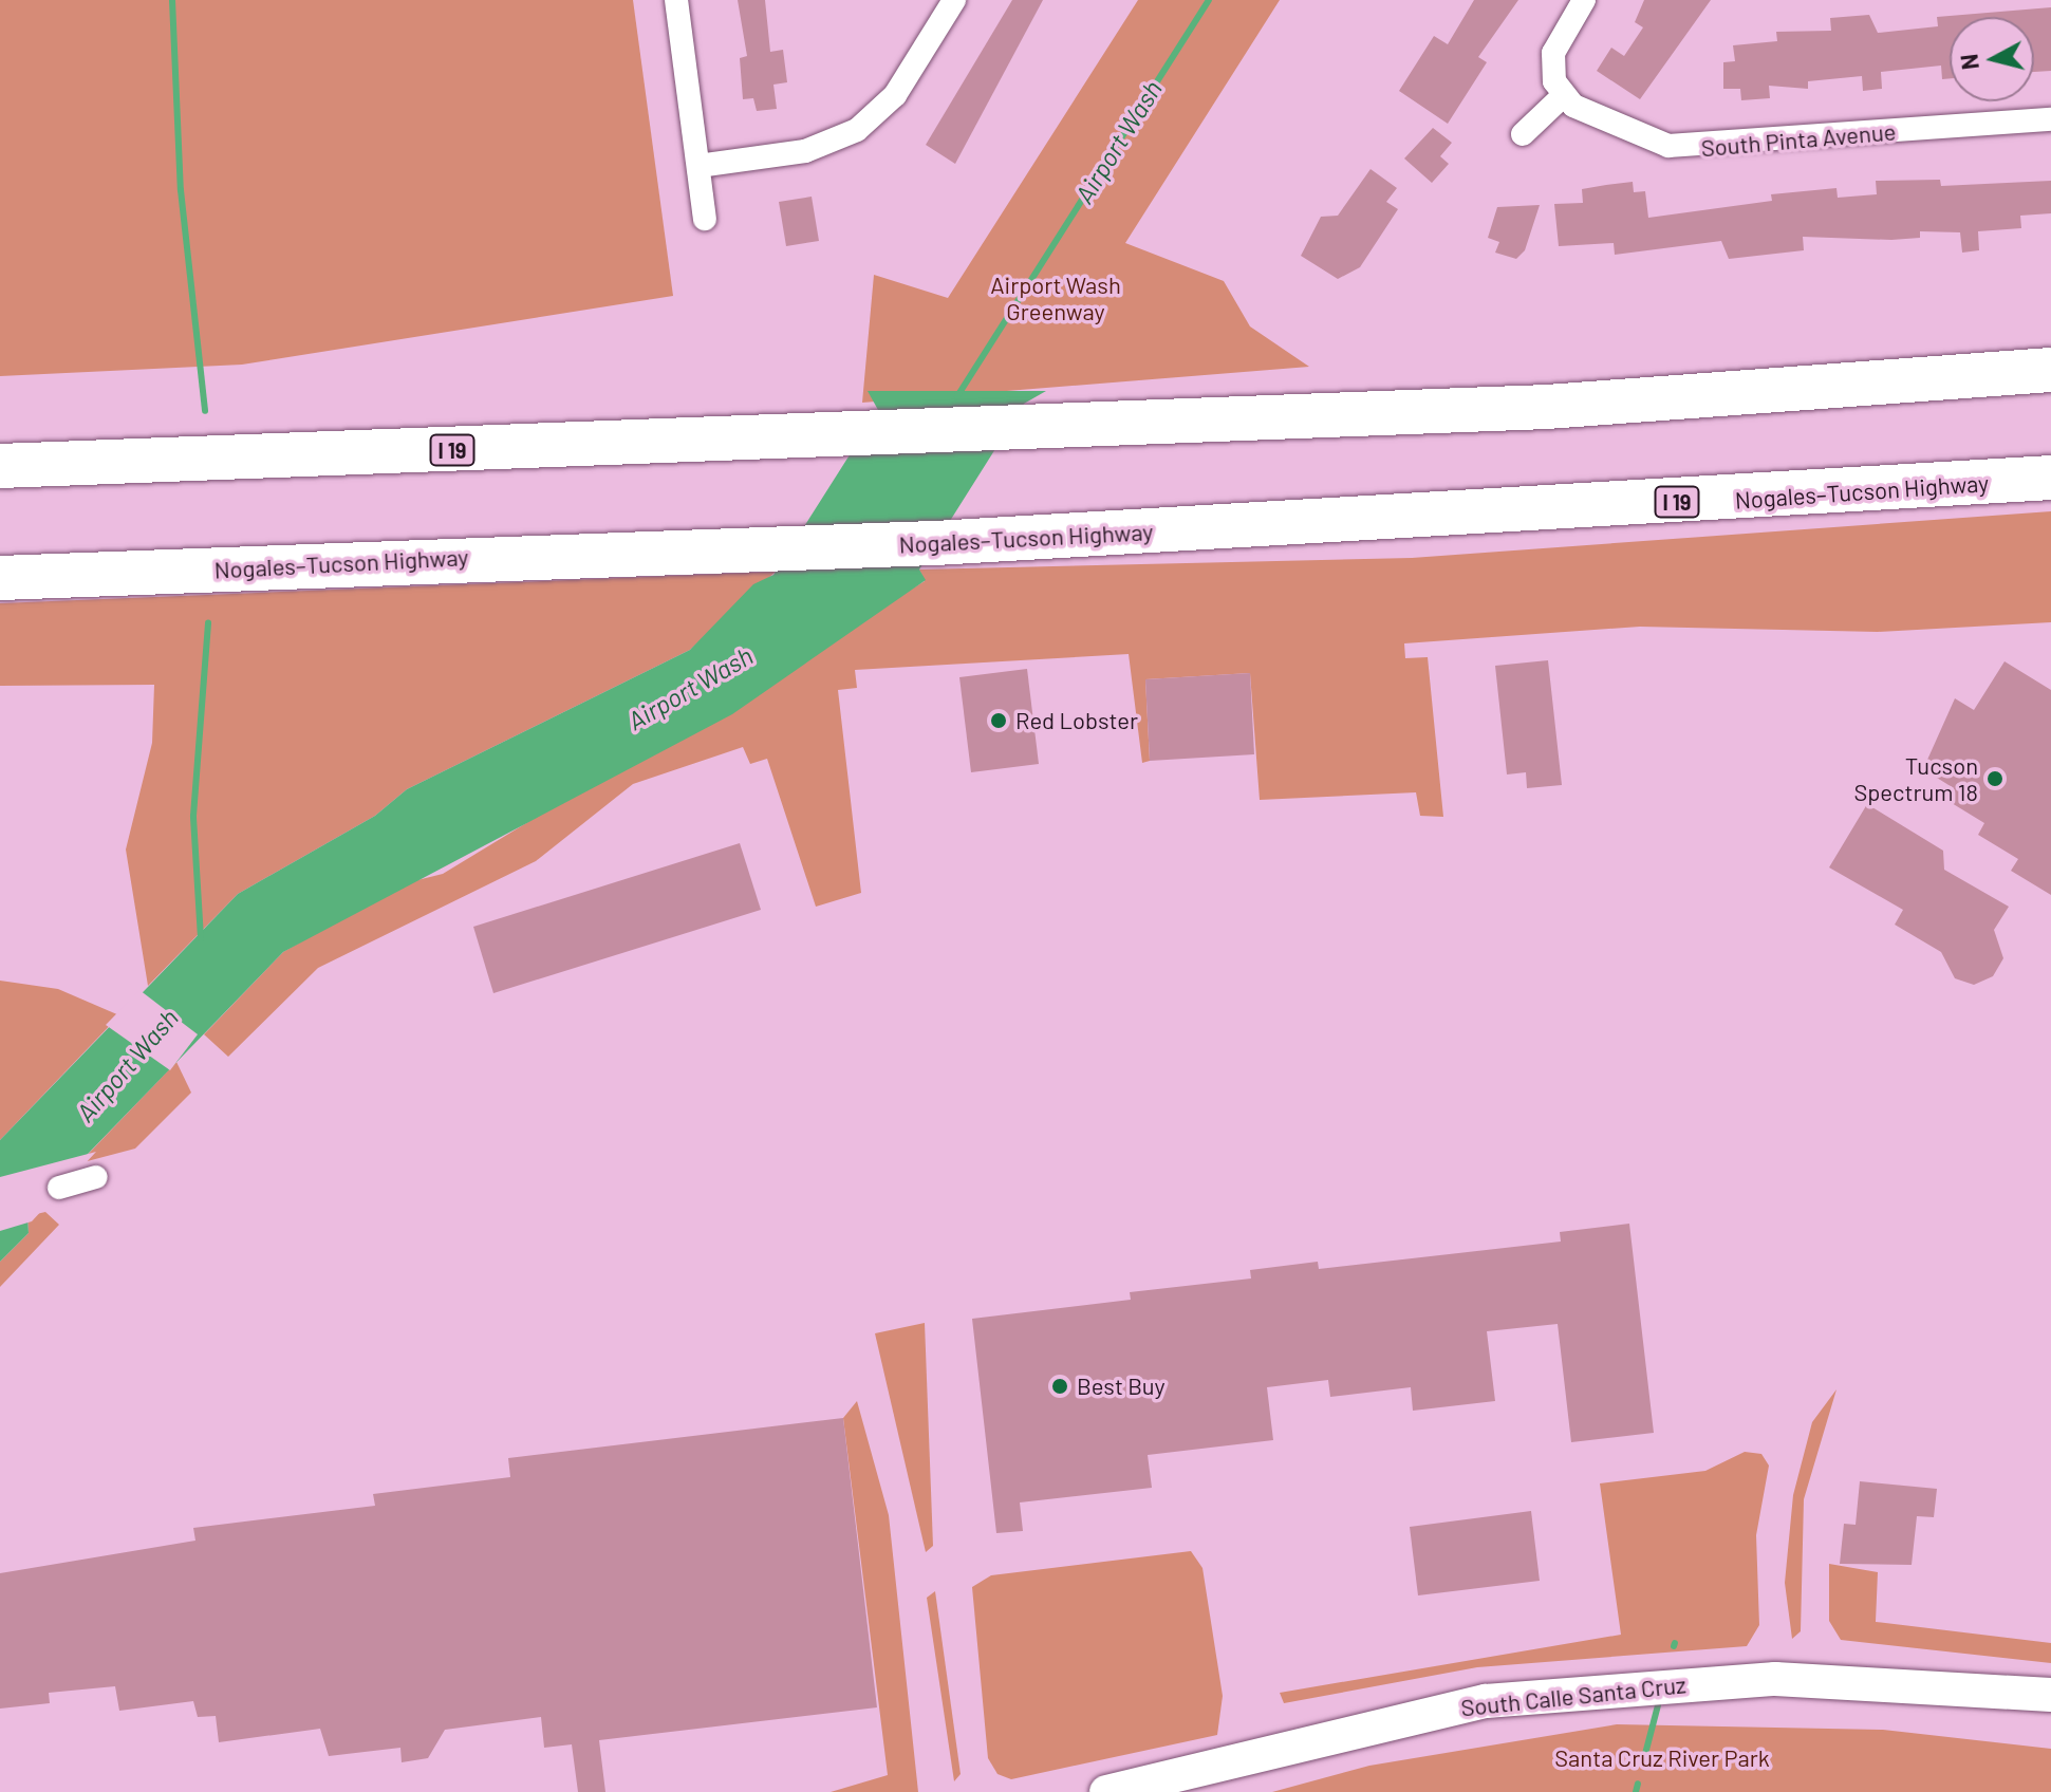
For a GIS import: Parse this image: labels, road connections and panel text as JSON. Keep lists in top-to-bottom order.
{
  "streets": {
    "highway": ["I 19", "Nogales–Tucson Highway"],
    "street": ["South Pinta Avenue", "South Calle Santa Cruz"]
  },
  "water": ["Airport Wash"],
  "parks": ["Airport Wash Greenway", "Santa Cruz River Park"],
  "places": ["Red Lobster", "Tucson Spectrum 18", "Best Buy"],
  "north": "left"
}
